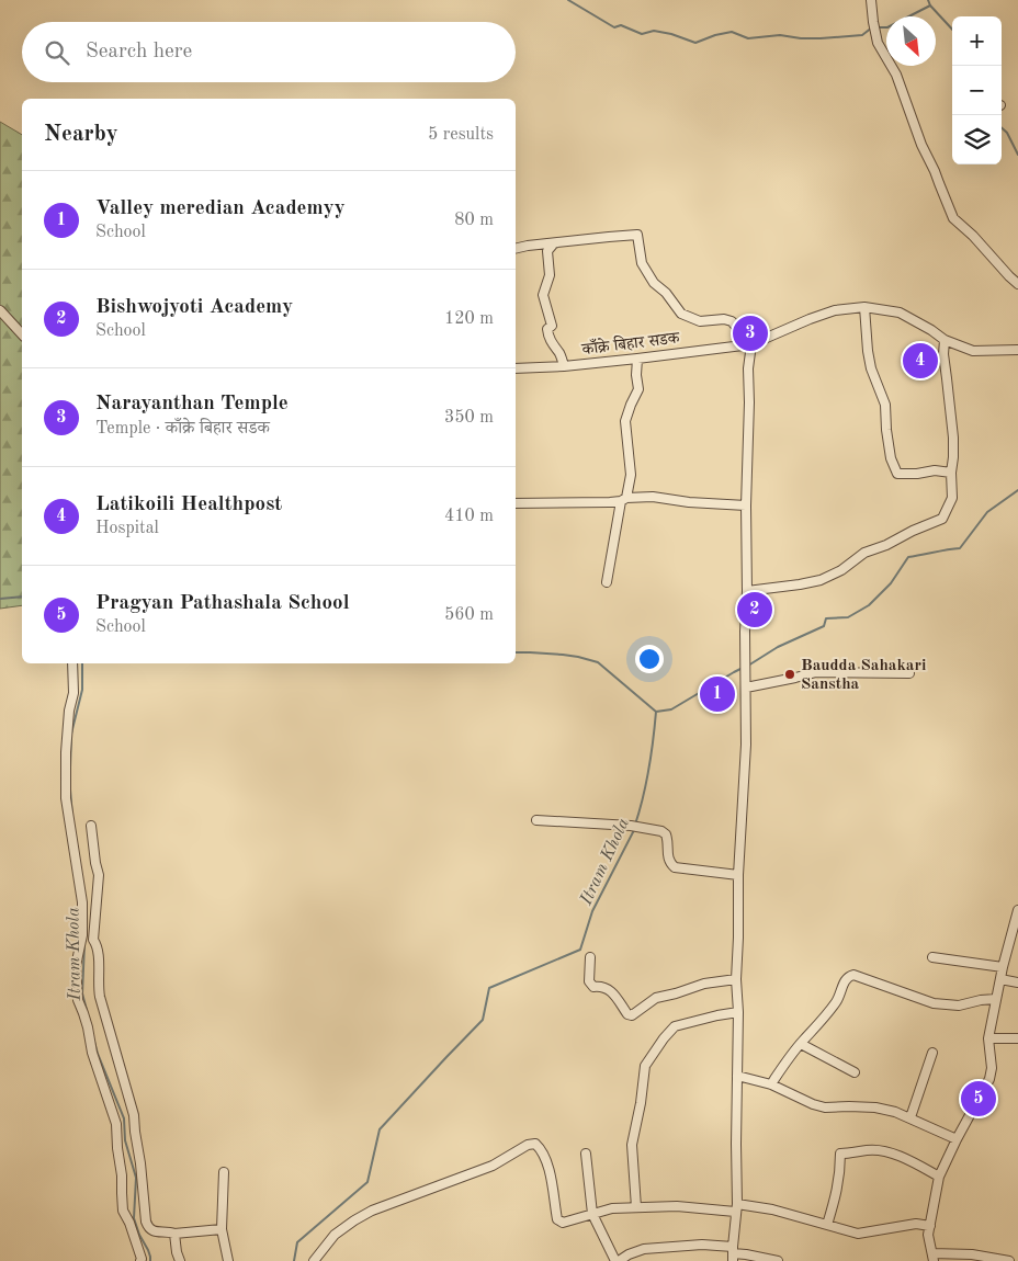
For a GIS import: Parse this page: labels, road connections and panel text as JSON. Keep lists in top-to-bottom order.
{
  "streets": {
    "street": ["काँक्रे बिहार सडक"]
  },
  "water": ["Itram Khola"],
  "places": ["Baudda Sahakari Sanstha"],
  "north": "bottom right",
  "page": {
    "map_buttons": ["+", "−"],
    "search": "Search here",
    "heading": ["Nearby", "5 results"],
    "list": [
      {
        "mark": "1",
        "name": "Valley meredian Academyy",
        "note": "School",
        "value": "80 m"
      },
      {
        "mark": "2",
        "name": "Bishwojyoti Academy",
        "note": "School",
        "value": "120 m"
      },
      {
        "mark": "3",
        "name": "Narayanthan Temple",
        "note": "Temple · काँक्रे बिहार सडक",
        "value": "350 m"
      },
      {
        "mark": "4",
        "name": "Latikoili Healthpost",
        "note": "Hospital",
        "value": "410 m"
      },
      {
        "mark": "5",
        "name": "Pragyan Pathashala School",
        "note": "School",
        "value": "560 m"
      }
    ],
    "pins": [
      "3",
      "4",
      "2",
      "1",
      "5"
    ]
  }
}
